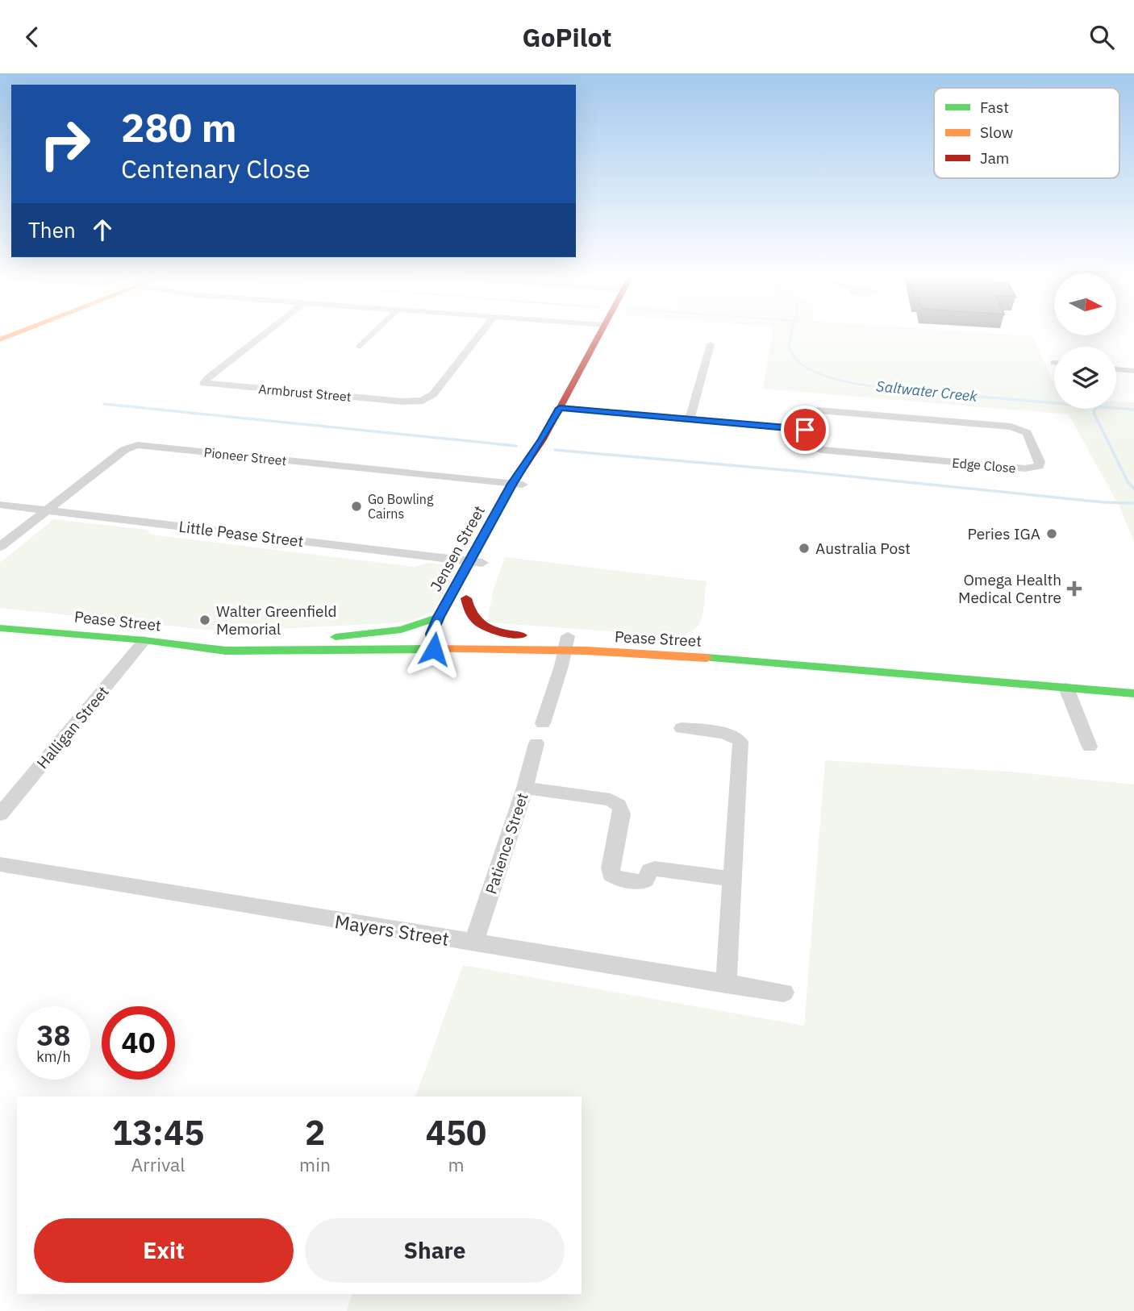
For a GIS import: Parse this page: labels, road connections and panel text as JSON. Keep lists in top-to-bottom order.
{
  "streets": {
    "street": [
      "Armbrust Street",
      "Pioneer Street",
      "Edge Close",
      "Little Pease Street",
      "Jensen Street",
      "Pease Street",
      "Halligan Street",
      "Patience Street",
      "Mayers Street"
    ]
  },
  "crossings": [
    ["Pioneer Street", "Little Pease Street"],
    ["Pioneer Street", "Jensen Street"],
    ["Little Pease Street", "Jensen Street"],
    ["Jensen Street", "Pease Street"],
    ["Pease Street", "Halligan Street"],
    ["Patience Street", "Mayers Street"]
  ],
  "water": ["Saltwater Creek"],
  "places": {
    "other": [
      "Go Bowling Cairns",
      "Peries IGA",
      "Australia Post",
      "Walter Greenfield Memorial"
    ],
    "health": ["Omega Health Medical Centre"]
  },
  "legend": ["Fast", "Slow", "Jam"],
  "north": "right",
  "page": {
    "header": "GoPilot",
    "turn": ["280 m", "Centenary Close"],
    "then": "Then",
    "speed": "38 km/h",
    "limit": "40",
    "eta": [
      "13:45",
      "Arrival",
      "2",
      "min",
      "450",
      "m"
    ],
    "buttons": ["Exit", "Share"]
  }
}
